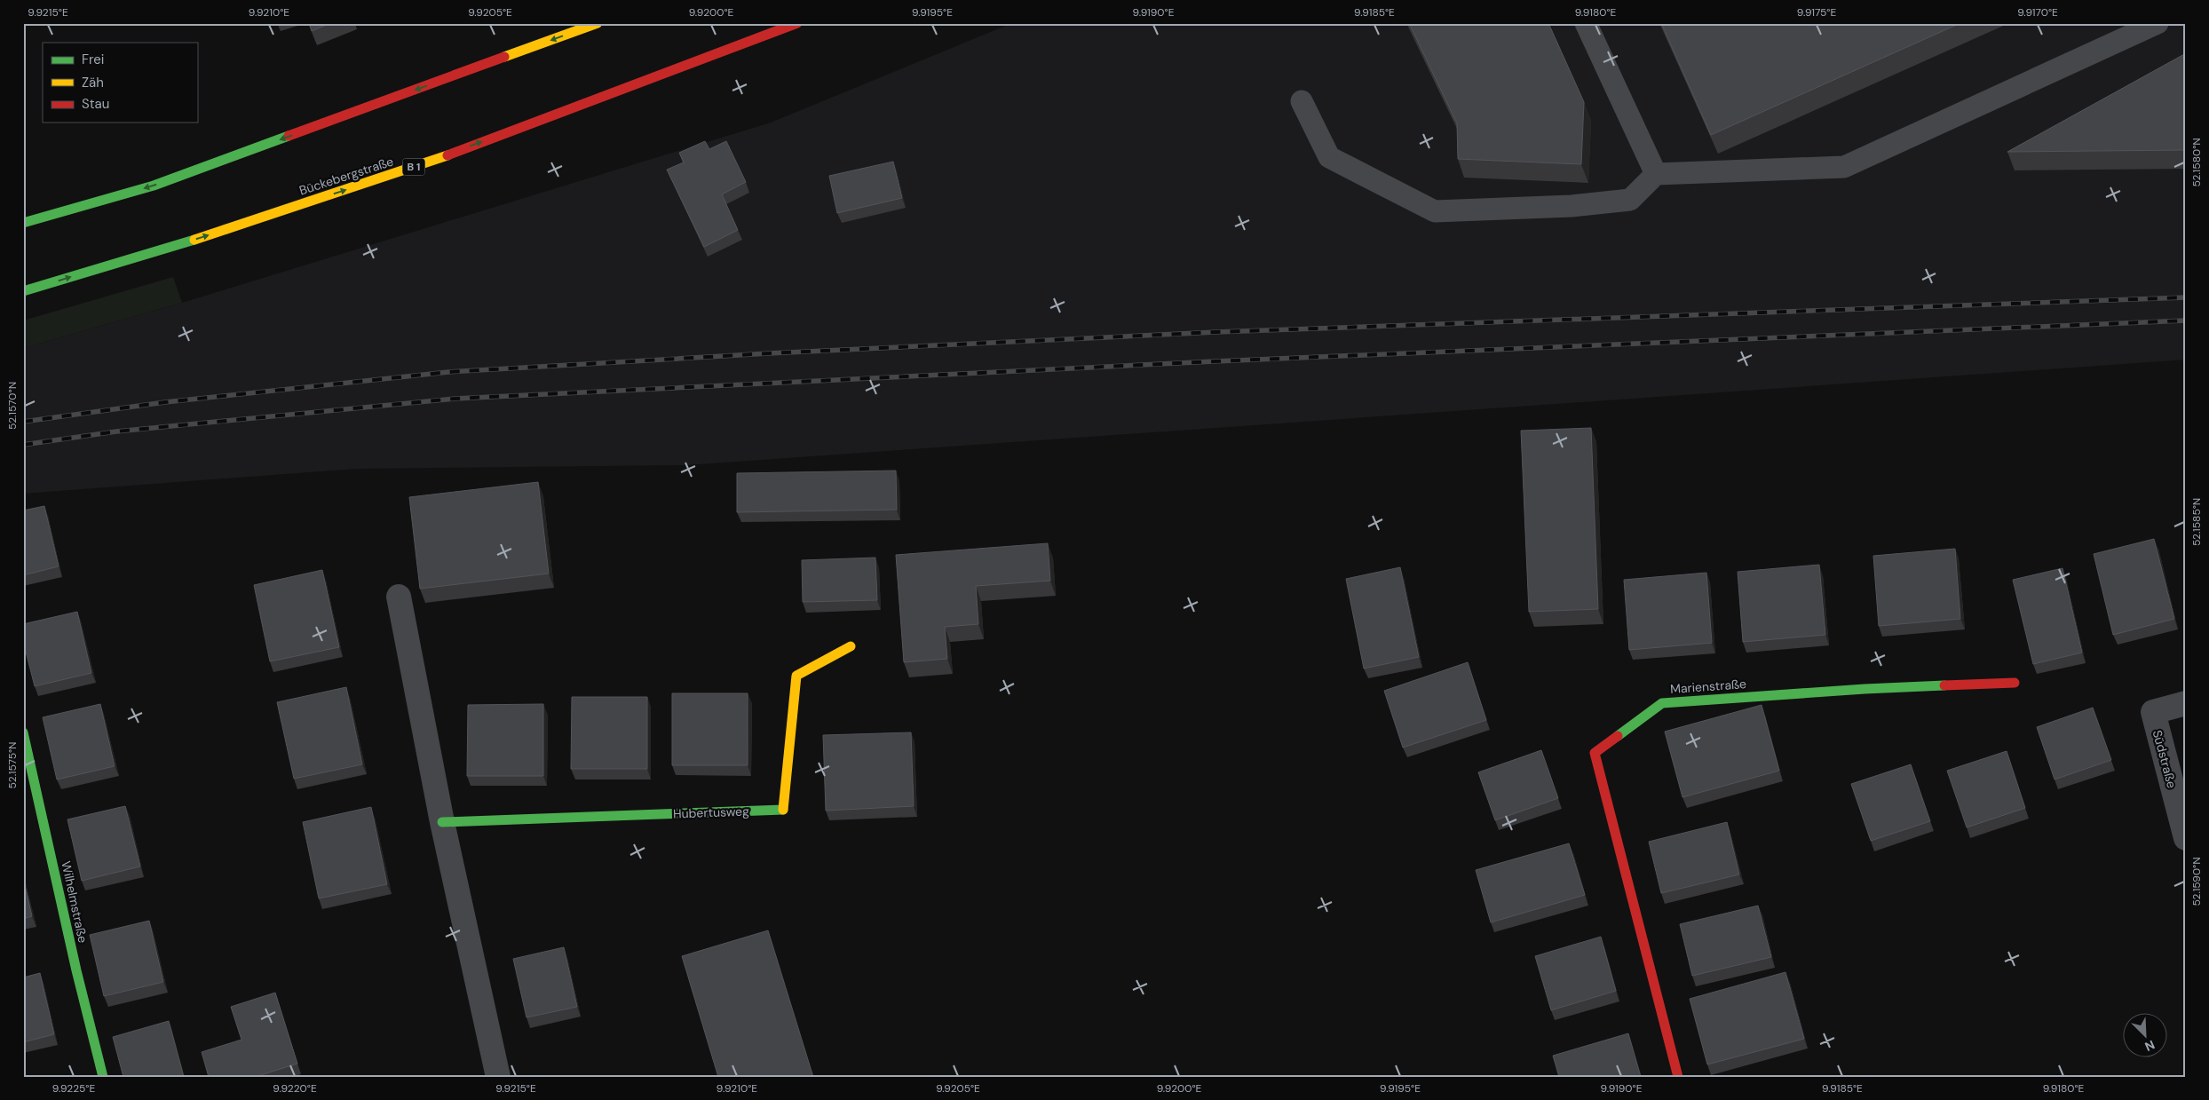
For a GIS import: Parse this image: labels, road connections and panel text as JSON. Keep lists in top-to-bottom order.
{
  "streets": {
    "main road": [
      "B 1",
      "Bückebergstraße",
      "Marienstraße",
      "Hubertusweg",
      "Wilhelmstraße"
    ],
    "street": ["Südstraße"]
  },
  "legend": ["Frei", "Zäh", "Stau"],
  "north": "bottom right",
  "coordinates": [
    "9.9215°E",
    "9.9210°E",
    "9.9205°E",
    "9.9200°E",
    "9.9195°E",
    "9.9190°E",
    "9.9185°E",
    "9.9180°E",
    "9.9175°E",
    "9.9170°E",
    "52.1580°N",
    "52.1570°N",
    "52.1585°N",
    "52.1575°N",
    "52.1590°N",
    "9.9225°E",
    "9.9220°E"
  ]
}
